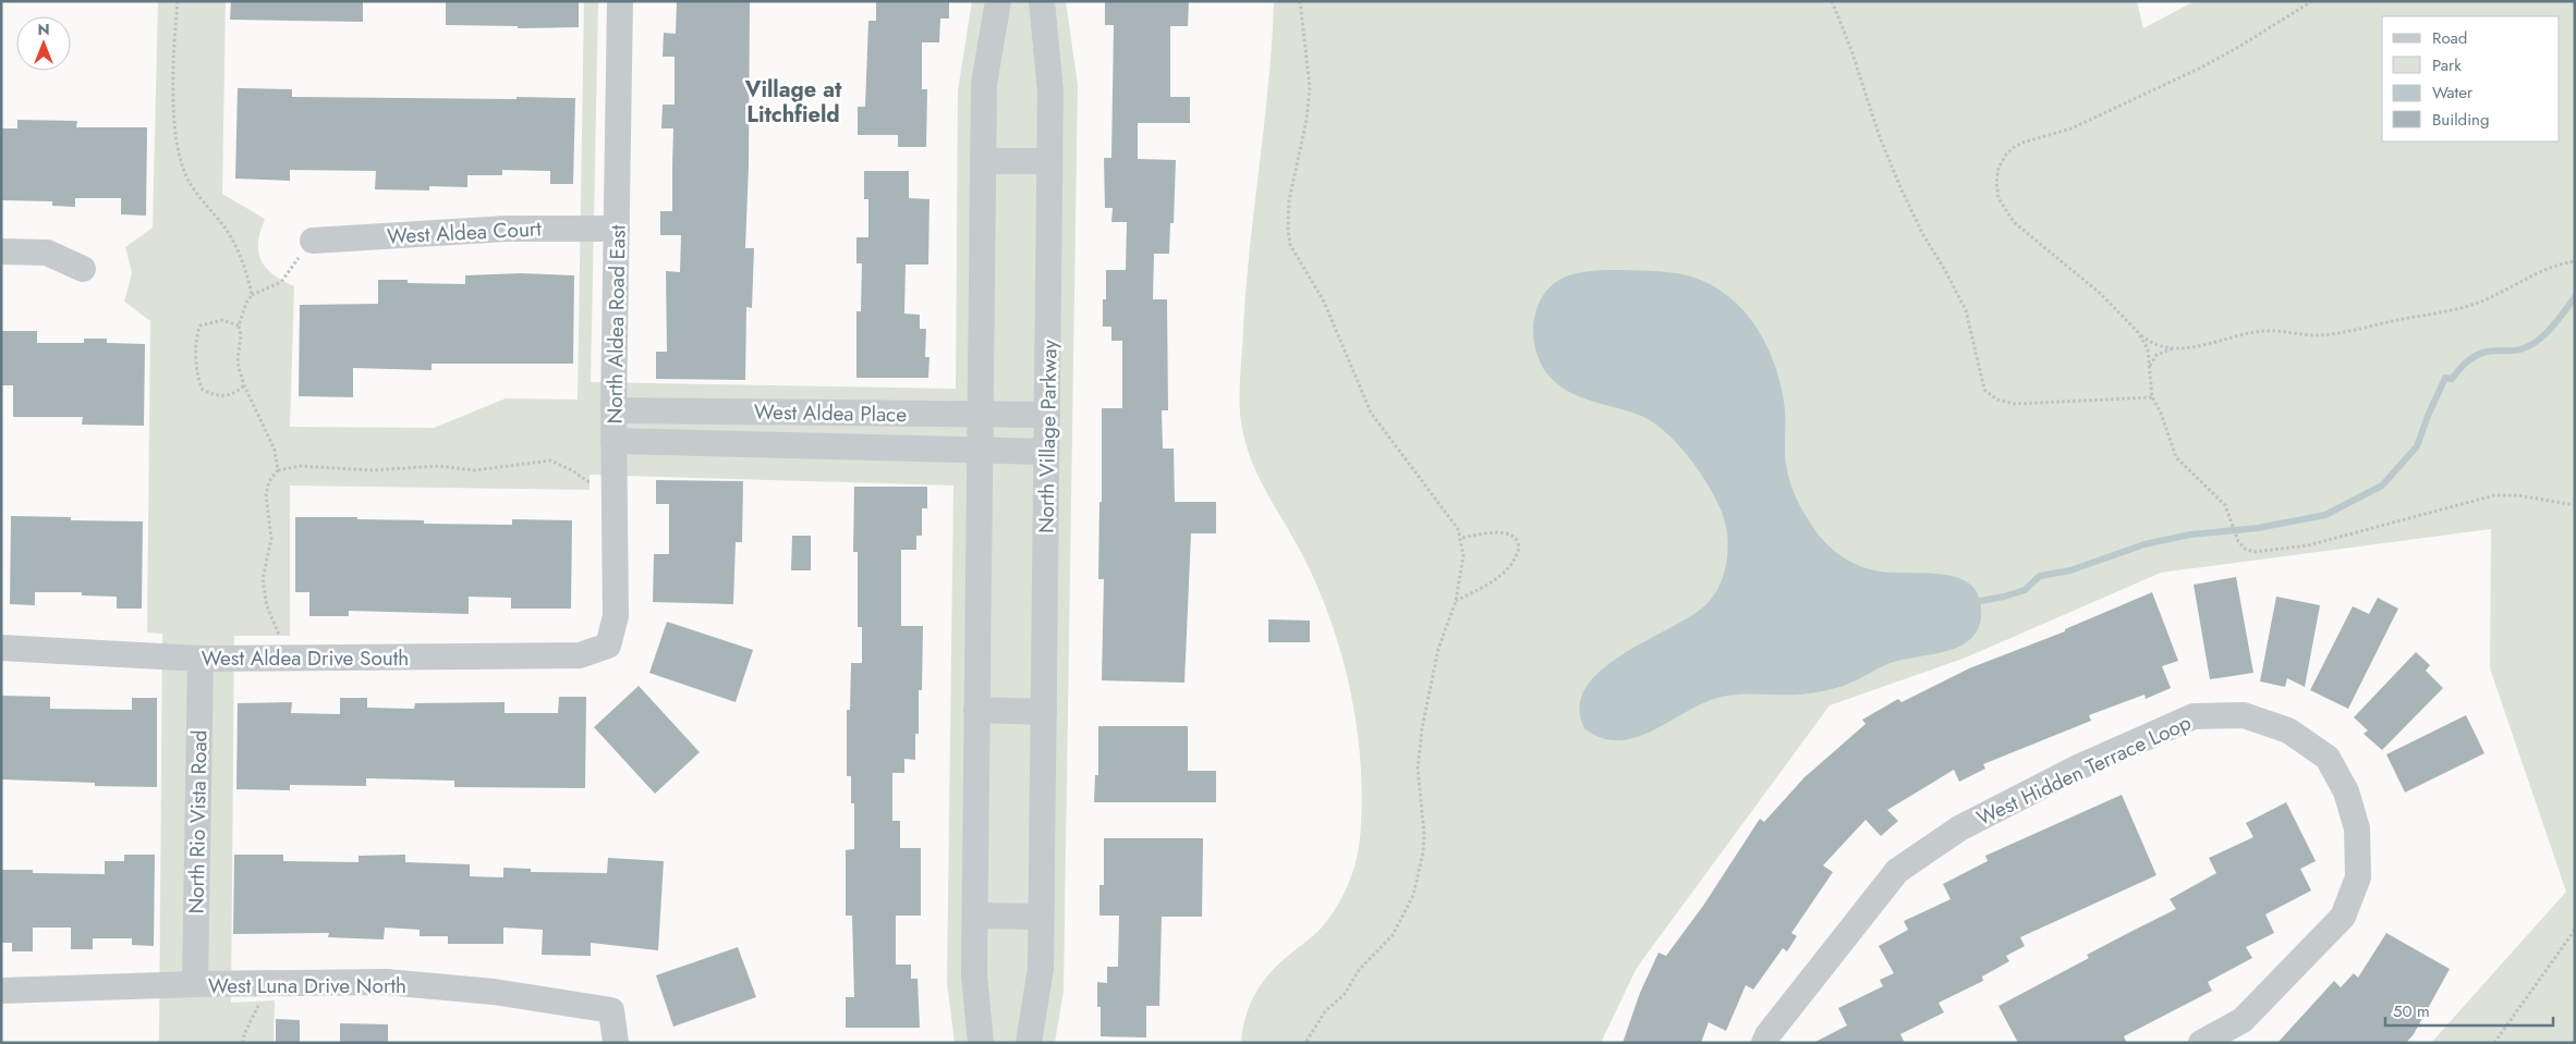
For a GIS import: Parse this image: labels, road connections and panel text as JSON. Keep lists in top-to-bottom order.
{
  "streets": {
    "street": [
      "West Aldea Court",
      "North Aldea Road East",
      "West Aldea Place",
      "North Village Parkway",
      "West Aldea Drive South",
      "West Hidden Terrace Loop",
      "North Rio Vista Road",
      "West Luna Drive North"
    ]
  },
  "crossings": [
    ["West Aldea Court", "North Aldea Road East"],
    ["North Aldea Road East", "West Aldea Place"],
    ["North Aldea Road East", "West Aldea Drive South"],
    ["West Aldea Place", "North Village Parkway"],
    ["West Aldea Drive South", "North Rio Vista Road"],
    ["North Rio Vista Road", "West Luna Drive North"]
  ],
  "districts": ["Village at Litchfield"],
  "legend": [
    "Road",
    "Park",
    "Water",
    "Building"
  ],
  "scale_bar": "50 m",
  "north": "top"
}
